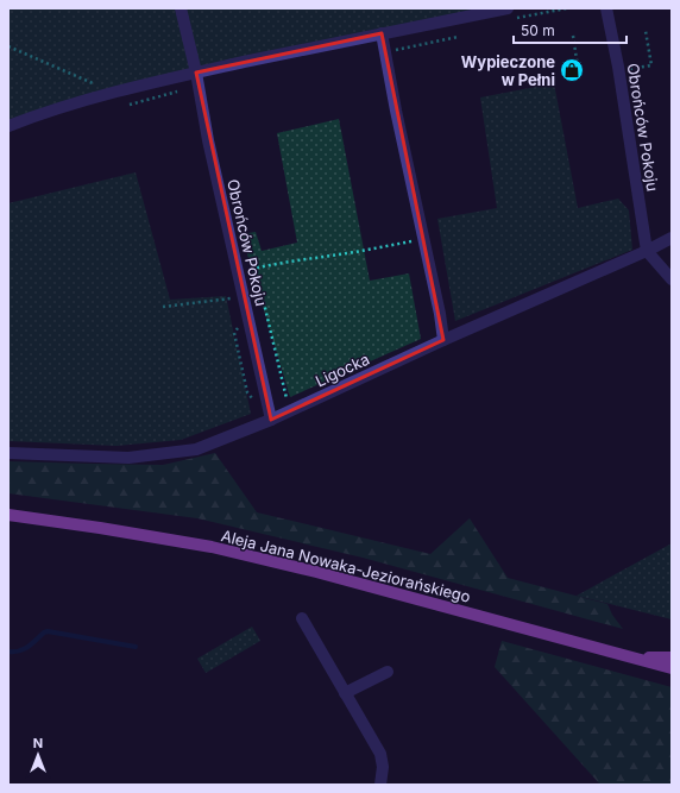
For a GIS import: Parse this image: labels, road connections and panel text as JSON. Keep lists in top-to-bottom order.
{
  "streets": {
    "main road": ["Aleja Jana Nowaka-Jeziorańskiego"],
    "street": ["Obrońców Pokoju", "Ligocka"]
  },
  "crossings": [
    ["Obrońców Pokoju", "Ligocka"]
  ],
  "places": {
    "shop": ["Wypieczone w Pełni"]
  },
  "scale_bar": "50 m",
  "north": "top"
}
